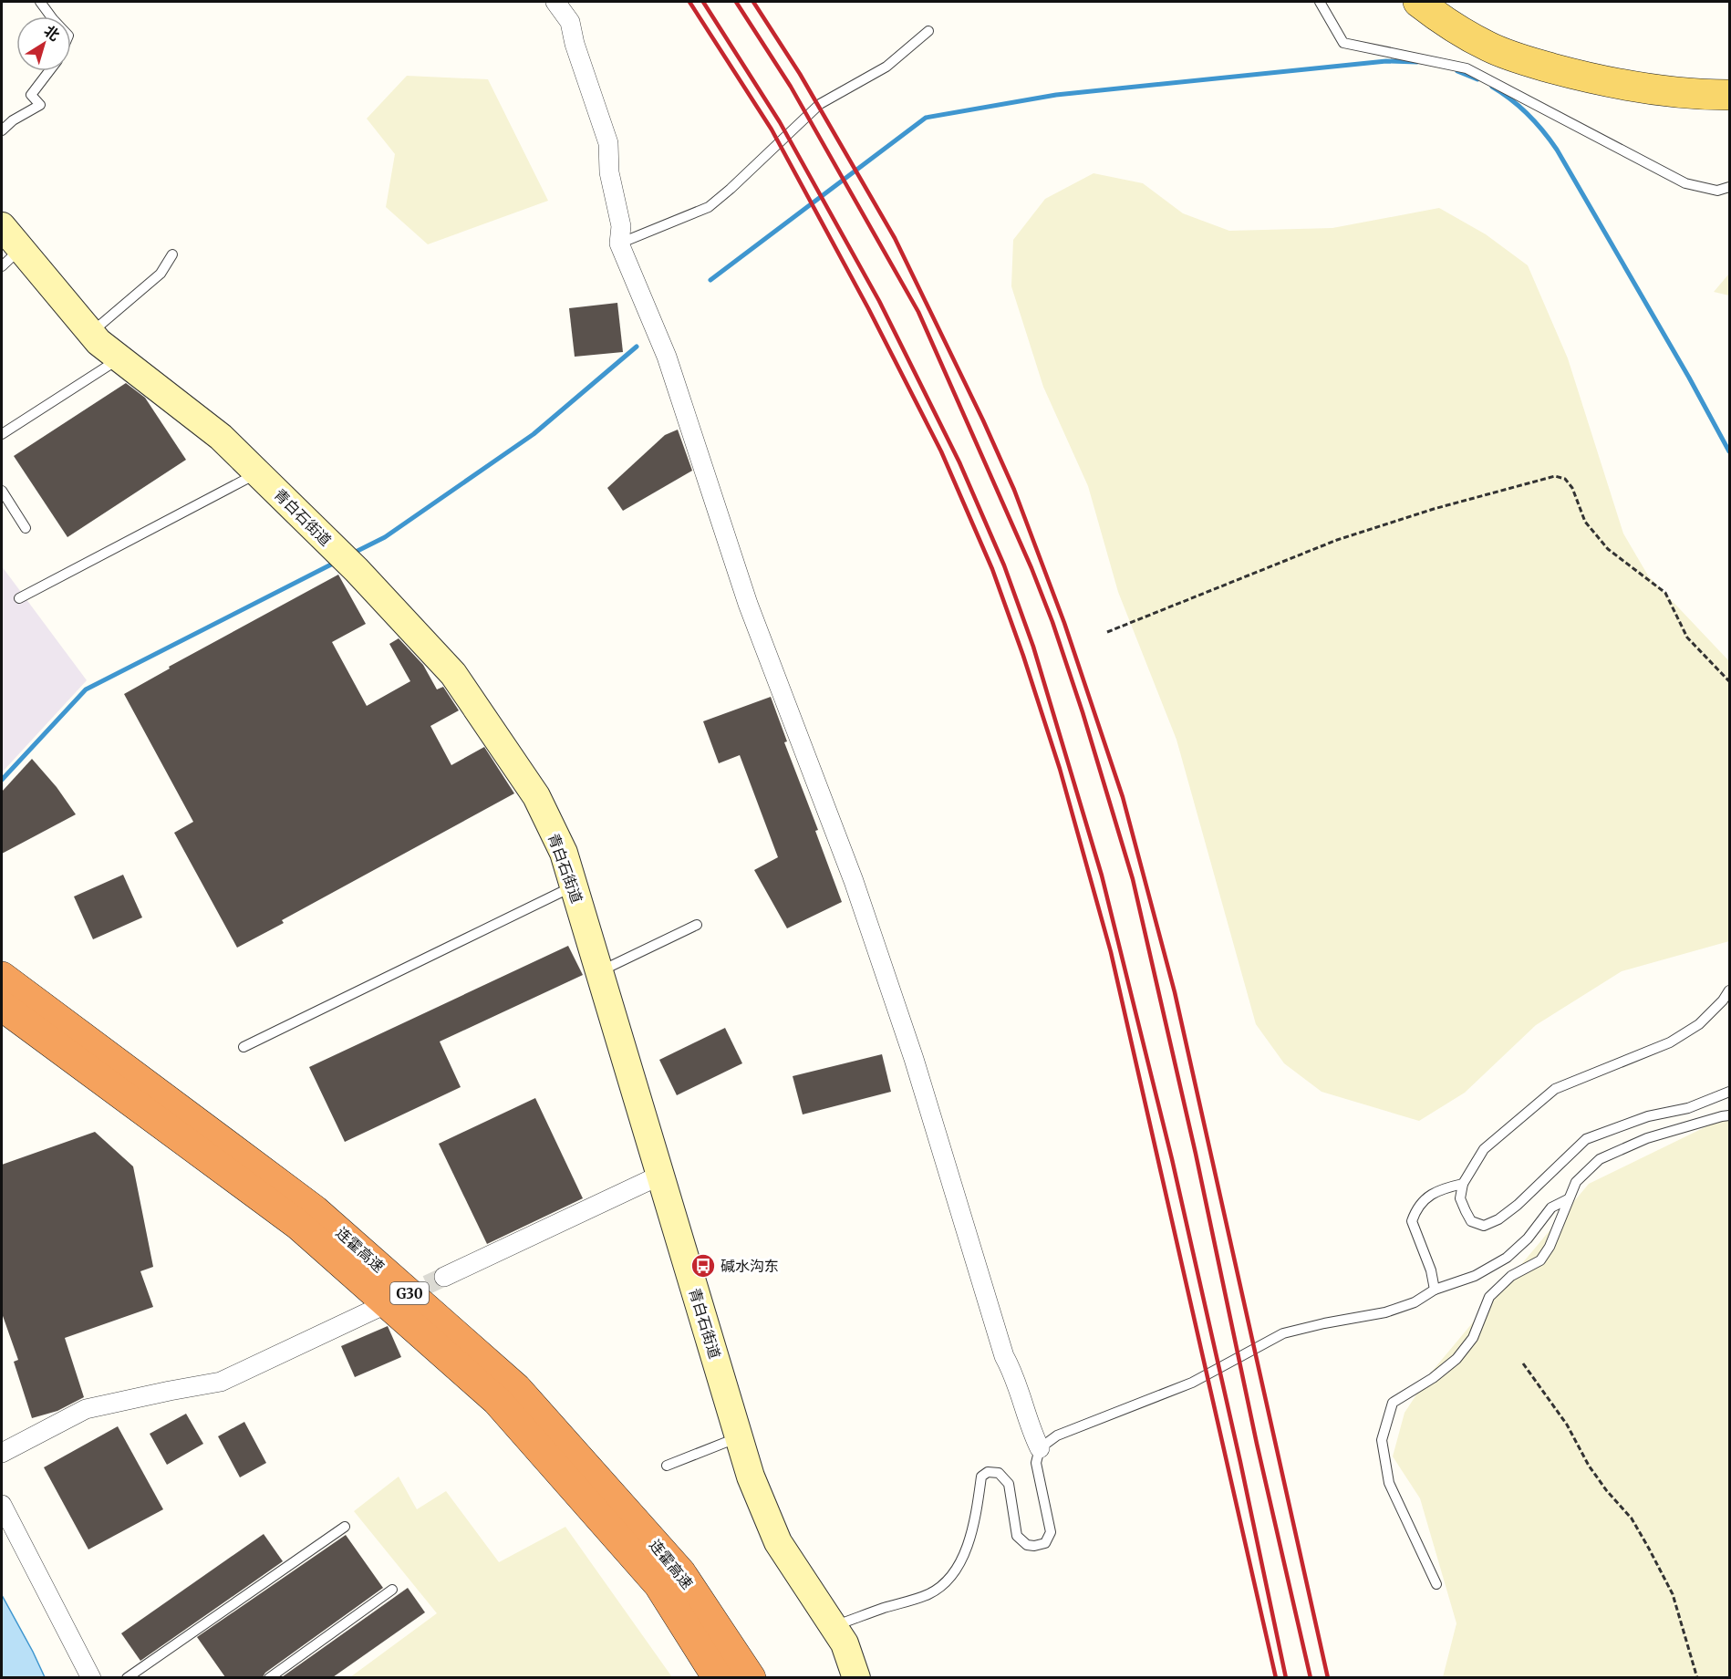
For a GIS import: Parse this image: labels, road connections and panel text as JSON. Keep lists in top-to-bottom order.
{
  "streets": {
    "highway": ["连霍高速", "G30"],
    "street": ["青白石街道"]
  },
  "places": {
    "bus stop": ["碱水沟东"]
  },
  "north": "top right"
}
